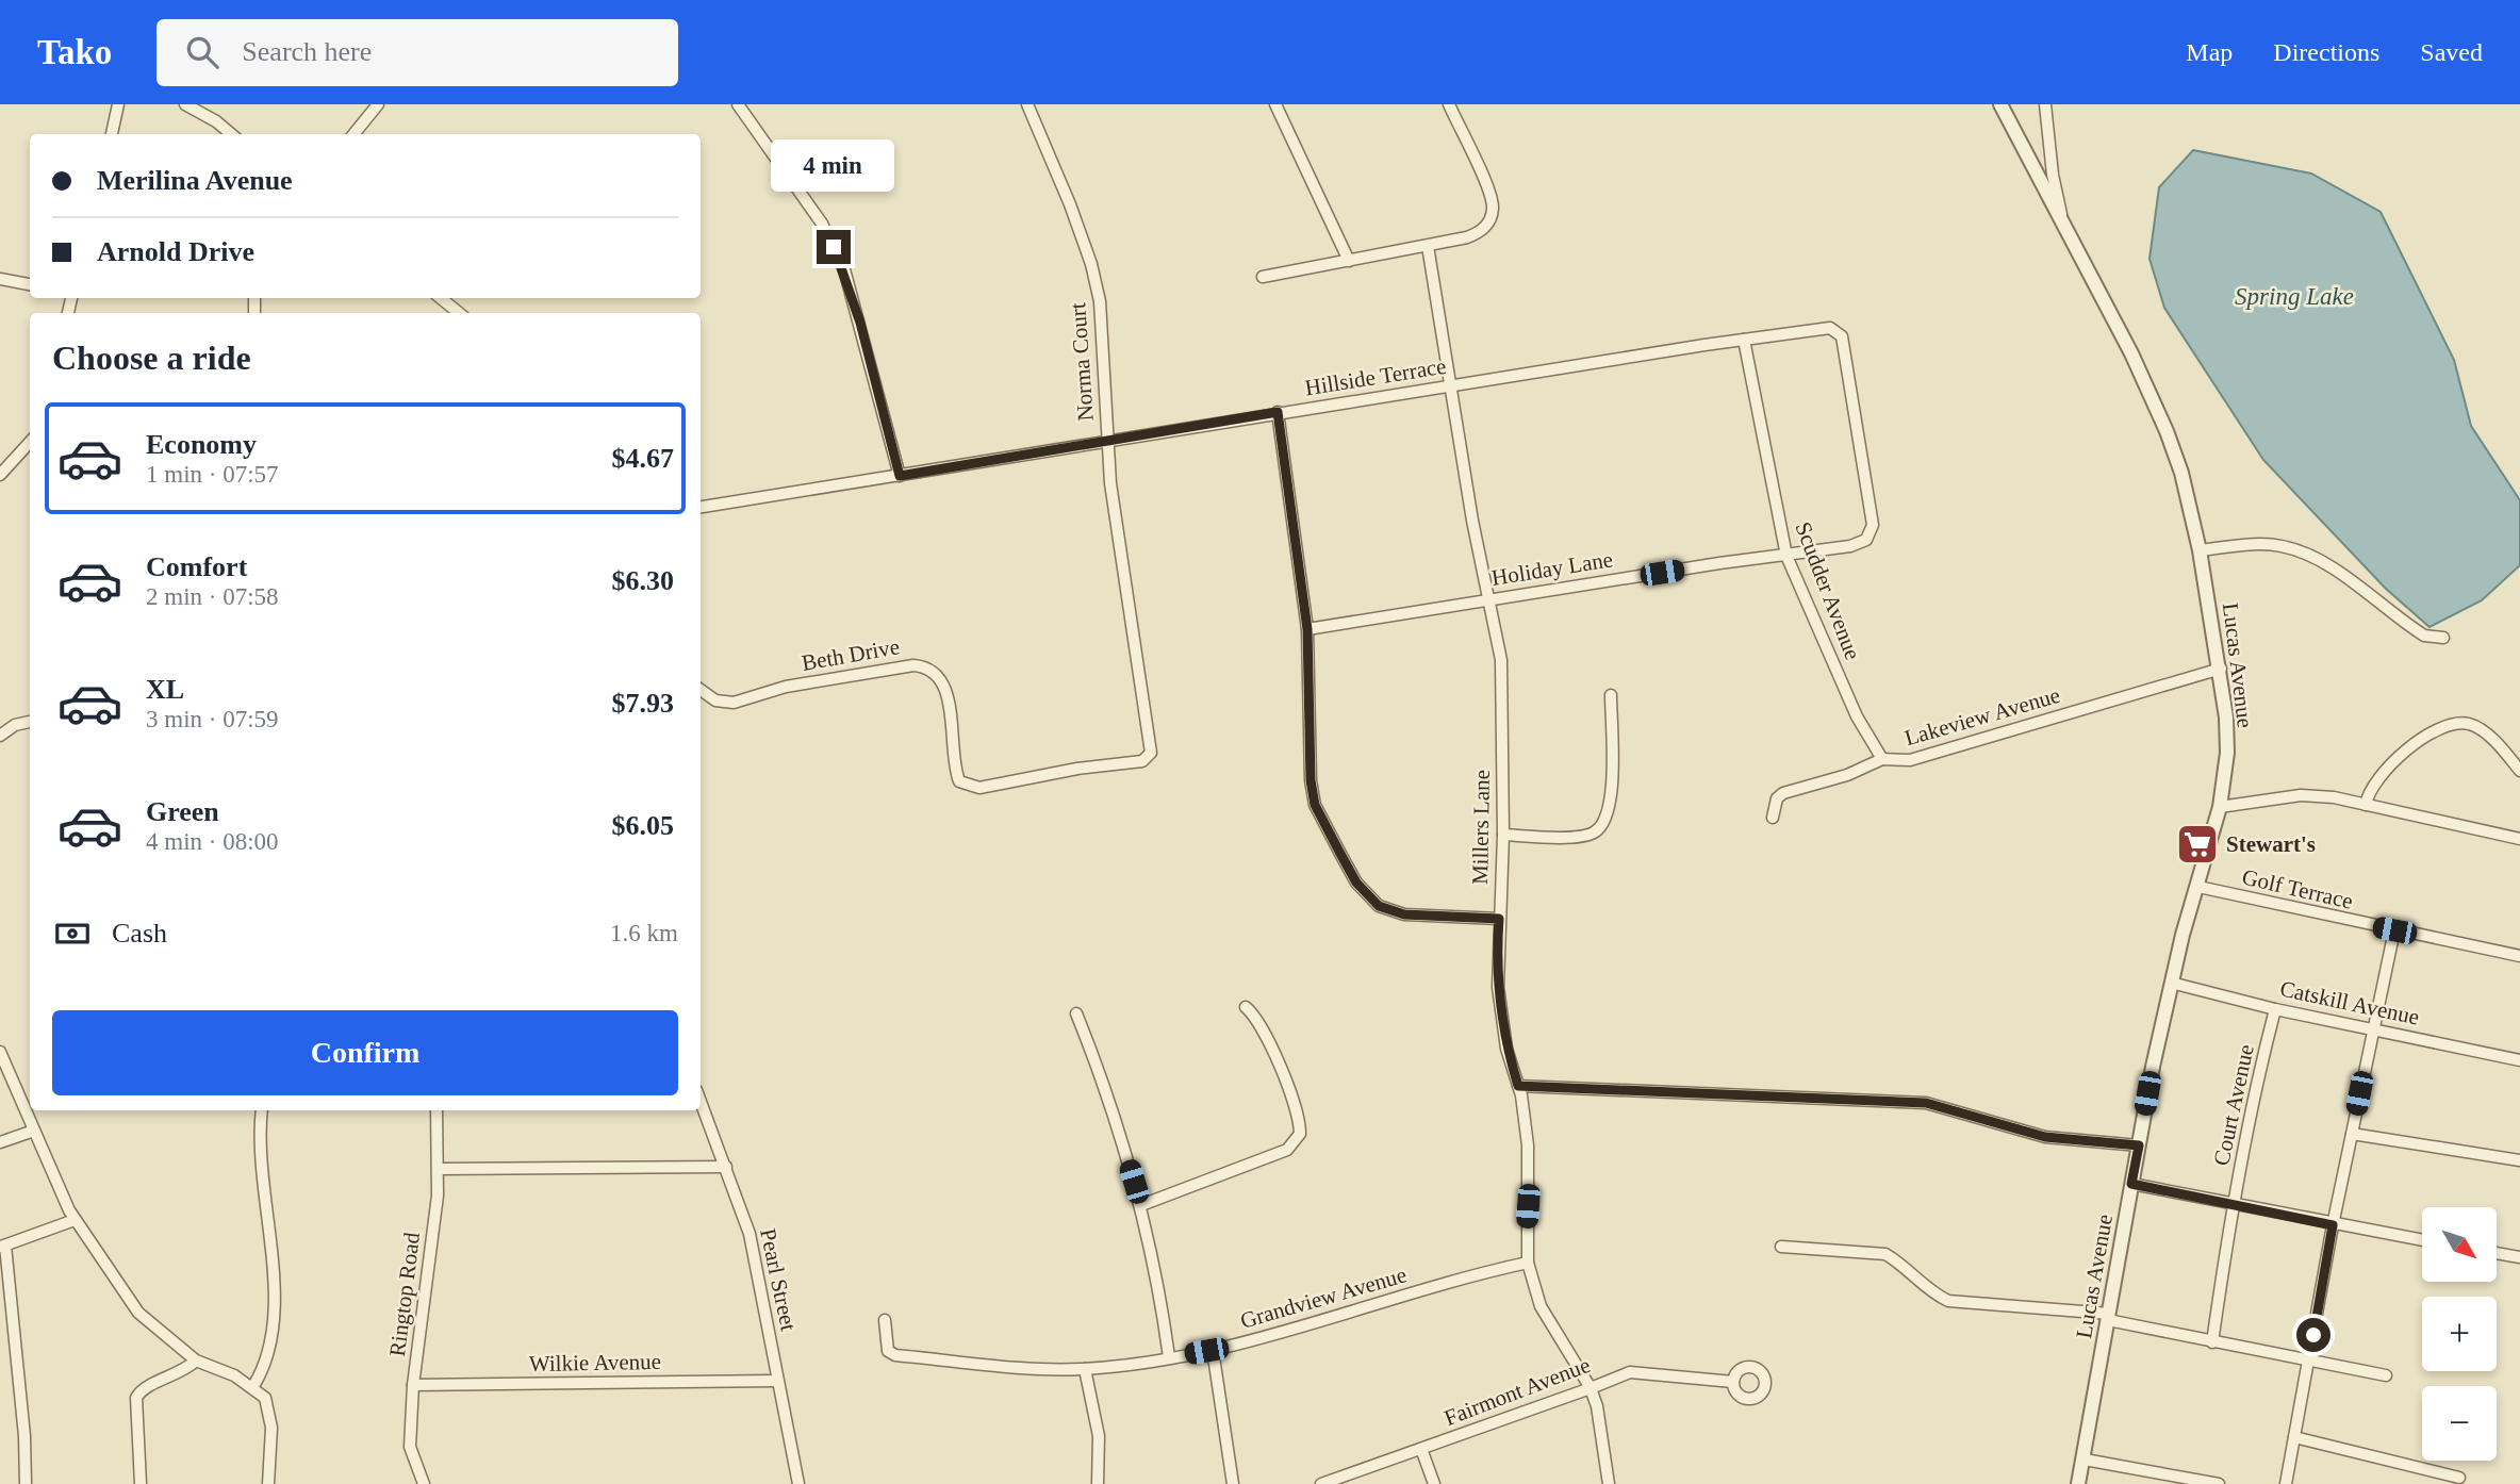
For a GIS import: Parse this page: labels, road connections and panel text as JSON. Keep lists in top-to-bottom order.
{
  "streets": {
    "street": [
      "Norma Court",
      "Hillside Terrace",
      "Holiday Lane",
      "Scudder Avenue",
      "Beth Drive",
      "Lucas Avenue",
      "Lakeview Avenue",
      "Millers Lane",
      "Golf Terrace",
      "Catskill Avenue",
      "Court Avenue",
      "Pearl Street",
      "Ringtop Road",
      "Grandview Avenue",
      "Wilkie Avenue",
      "Fairmont Avenue"
    ]
  },
  "crossings": [
    ["Norma Court", "Hillside Terrace"],
    ["Norma Court", "Beth Drive"],
    ["Hillside Terrace", "Holiday Lane"],
    ["Hillside Terrace", "Scudder Avenue"],
    ["Hillside Terrace", "Millers Lane"],
    ["Holiday Lane", "Scudder Avenue"],
    ["Holiday Lane", "Millers Lane"],
    ["Scudder Avenue", "Lakeview Avenue"],
    ["Lucas Avenue", "Lakeview Avenue"],
    ["Lucas Avenue", "Golf Terrace"],
    ["Lucas Avenue", "Catskill Avenue"],
    ["Millers Lane", "Grandview Avenue"],
    ["Millers Lane", "Fairmont Avenue"],
    ["Catskill Avenue", "Court Avenue"],
    ["Pearl Street", "Wilkie Avenue"],
    ["Ringtop Road", "Wilkie Avenue"]
  ],
  "water": ["Spring Lake"],
  "places": {
    "supermarket": ["Stewart's"]
  },
  "north": "bottom right",
  "page": {
    "header": "Tako",
    "search": "Search here",
    "nav": ["Map", "Directions", "Saved"],
    "banner": ["Merilina Avenue", "Arnold Drive"],
    "bubble": "4 min",
    "heading": "Choose a ride",
    "list": [
      {
        "name": "Economy",
        "note": "1 min · 07:57",
        "value": "$4.67"
      },
      {
        "name": "Comfort",
        "note": "2 min · 07:58",
        "value": "$6.30"
      },
      {
        "name": "XL",
        "note": "3 min · 07:59",
        "value": "$7.93"
      },
      {
        "name": "Green",
        "note": "4 min · 08:00",
        "value": "$6.05"
      }
    ],
    "pay": ["Cash", "1.6 km"],
    "buttons": "Confirm",
    "map_buttons": ["+", "−"]
  }
}
